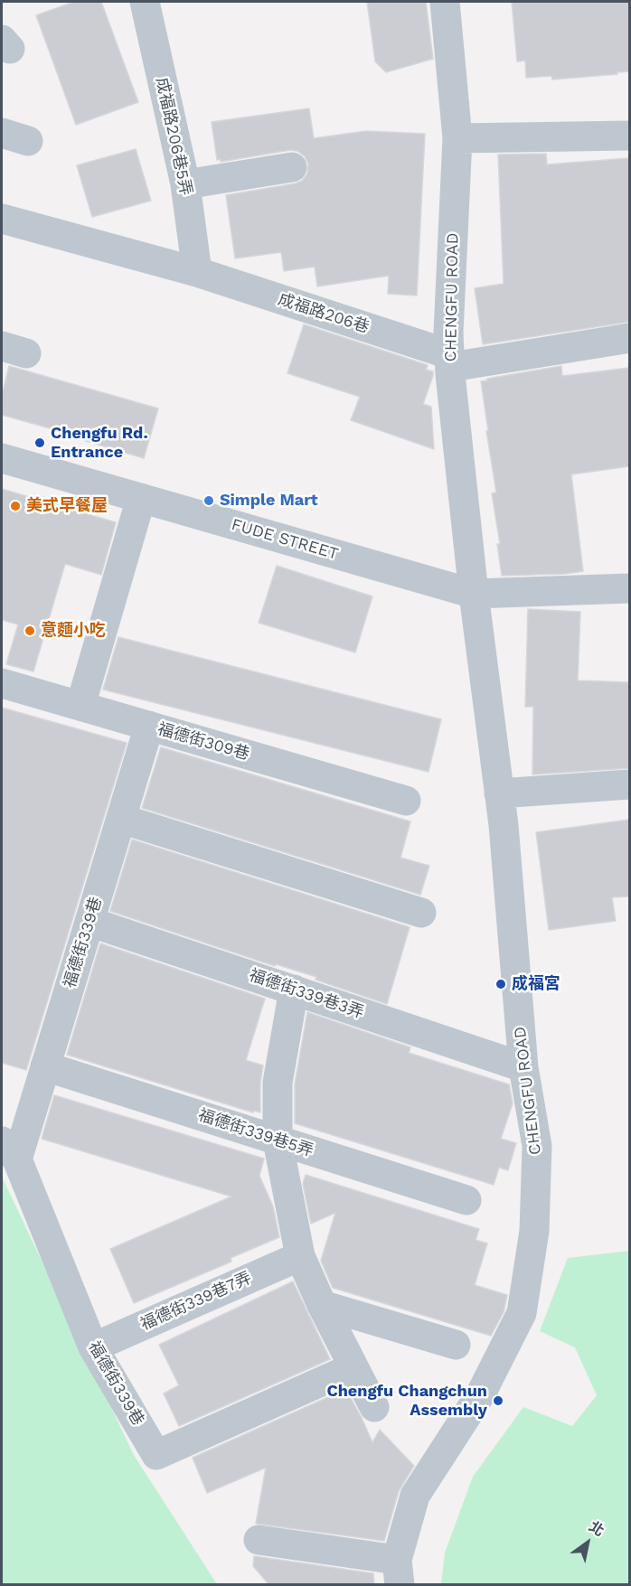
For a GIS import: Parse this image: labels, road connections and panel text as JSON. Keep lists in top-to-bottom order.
{
  "streets": {
    "street": [
      "成福路206巷5弄",
      "CHENGFU ROAD",
      "成福路206巷",
      "FUDE STREET",
      "福德街309巷",
      "福德街339巷",
      "福德街339巷3弄",
      "福德街339巷5弄",
      "福德街339巷7弄"
    ]
  },
  "crossings": [
    ["成福路206巷5弄", "成福路206巷"],
    ["CHENGFU ROAD", "成福路206巷"],
    ["CHENGFU ROAD", "FUDE STREET"],
    ["CHENGFU ROAD", "福德街339巷3弄"],
    ["福德街309巷", "福德街339巷"],
    ["福德街339巷", "福德街339巷3弄"],
    ["福德街339巷", "福德街339巷5弄"],
    ["福德街339巷", "福德街339巷7弄"]
  ],
  "places": [
    "Chengfu Rd. Entrance",
    "Simple Mart",
    "美式早餐屋",
    "意麵小吃",
    "成福宮",
    "Chengfu Changchun Assembly"
  ],
  "north": "top right"
}
